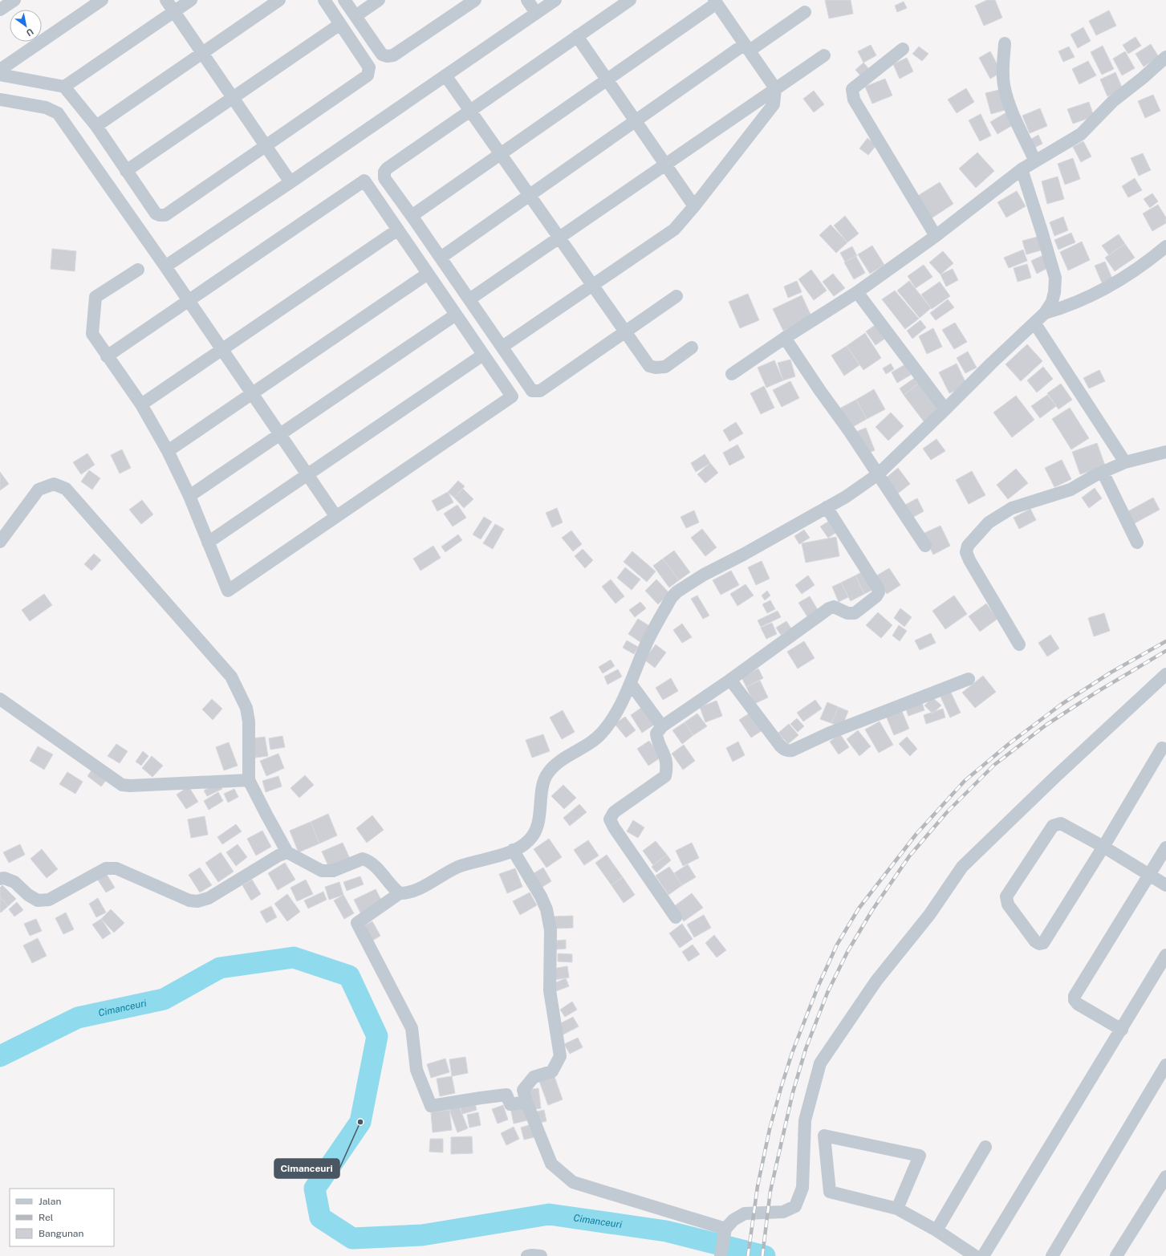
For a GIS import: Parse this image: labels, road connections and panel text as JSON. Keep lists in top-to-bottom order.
{
  "water": ["Cimanceuri"],
  "places": ["Cimanceuri"],
  "legend": ["Jalan", "Rel", "Bangunan"],
  "north": "bottom right"
}
